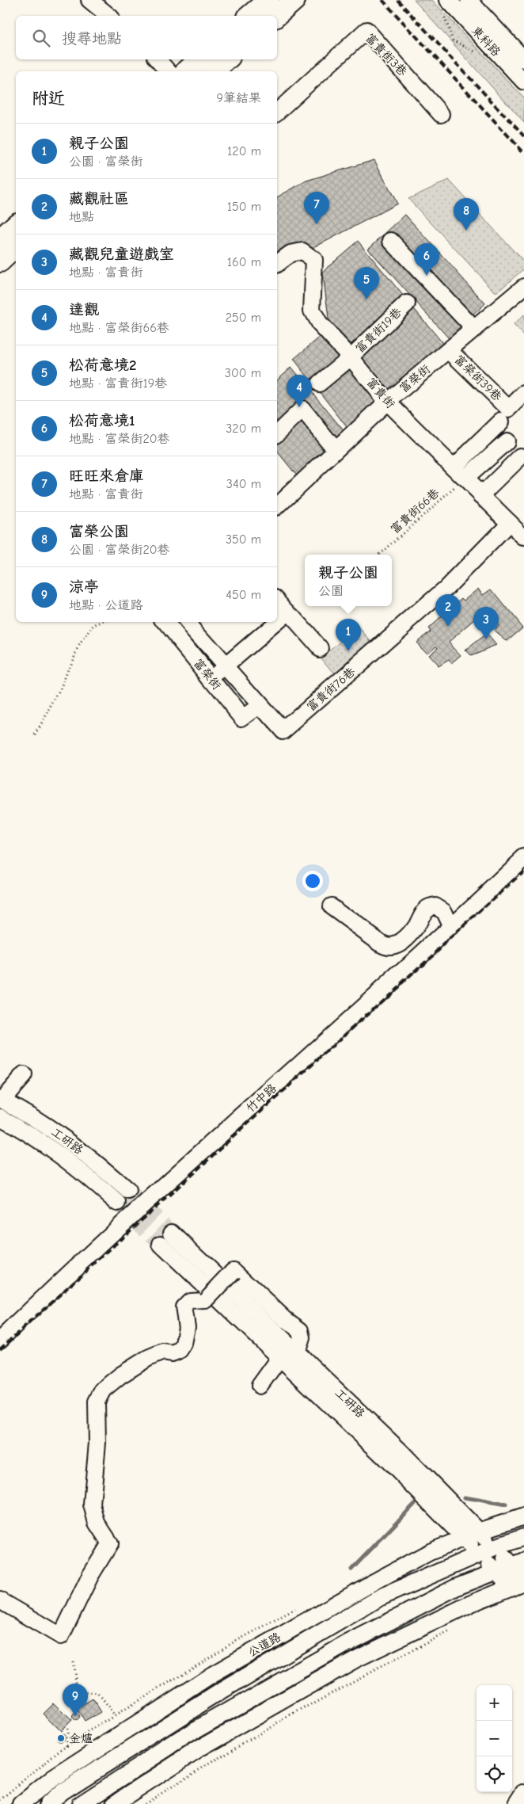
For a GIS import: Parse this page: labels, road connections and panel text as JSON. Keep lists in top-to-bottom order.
{
  "streets": {
    "street": [
      "東科路",
      "富貴街3巷",
      "富貴街19巷",
      "富榮街39巷",
      "富榮街",
      "富貴街",
      "富貴街76巷",
      "竹中路",
      "工研路",
      "公道路"
    ],
    "path": ["富貴街66巷"]
  },
  "crossings": [
    ["富貴街19巷", "富貴街"],
    ["富榮街39巷", "富榮街"],
    ["富榮街", "富貴街"],
    ["富榮街", "富貴街76巷"],
    ["富貴街", "富貴街66巷"],
    ["富貴街", "富貴街76巷"],
    ["工研路", "公道路"]
  ],
  "places": ["金爐"],
  "page": {
    "search": "搜尋地點",
    "heading": ["附近", "9筆結果"],
    "list": [
      {
        "mark": "1",
        "name": "親子公園",
        "note": "公園 · 富榮街",
        "value": "120 m"
      },
      {
        "mark": "2",
        "name": "藏觀社區",
        "note": "地點",
        "value": "150 m"
      },
      {
        "mark": "3",
        "name": "藏觀兒童遊戲室",
        "note": "地點 · 富貴街",
        "value": "160 m"
      },
      {
        "mark": "4",
        "name": "達觀",
        "note": "地點 · 富榮街66巷",
        "value": "250 m"
      },
      {
        "mark": "5",
        "name": "松荷意境2",
        "note": "地點 · 富貴街19巷",
        "value": "300 m"
      },
      {
        "mark": "6",
        "name": "松荷意境1",
        "note": "地點 · 富榮街20巷",
        "value": "320 m"
      },
      {
        "mark": "7",
        "name": "旺旺來倉庫",
        "note": "地點 · 富貴街",
        "value": "340 m"
      },
      {
        "mark": "8",
        "name": "富榮公園",
        "note": "公園 · 富榮街20巷",
        "value": "350 m"
      },
      {
        "mark": "9",
        "name": "涼亭",
        "note": "地點 · 公道路",
        "value": "450 m"
      }
    ],
    "pins": [
      "7",
      "8",
      "6",
      "5",
      "4",
      "2",
      "3",
      "1",
      "9"
    ],
    "popup": ["親子公園", "公園"],
    "map_buttons": ["+", "−"]
  }
}
